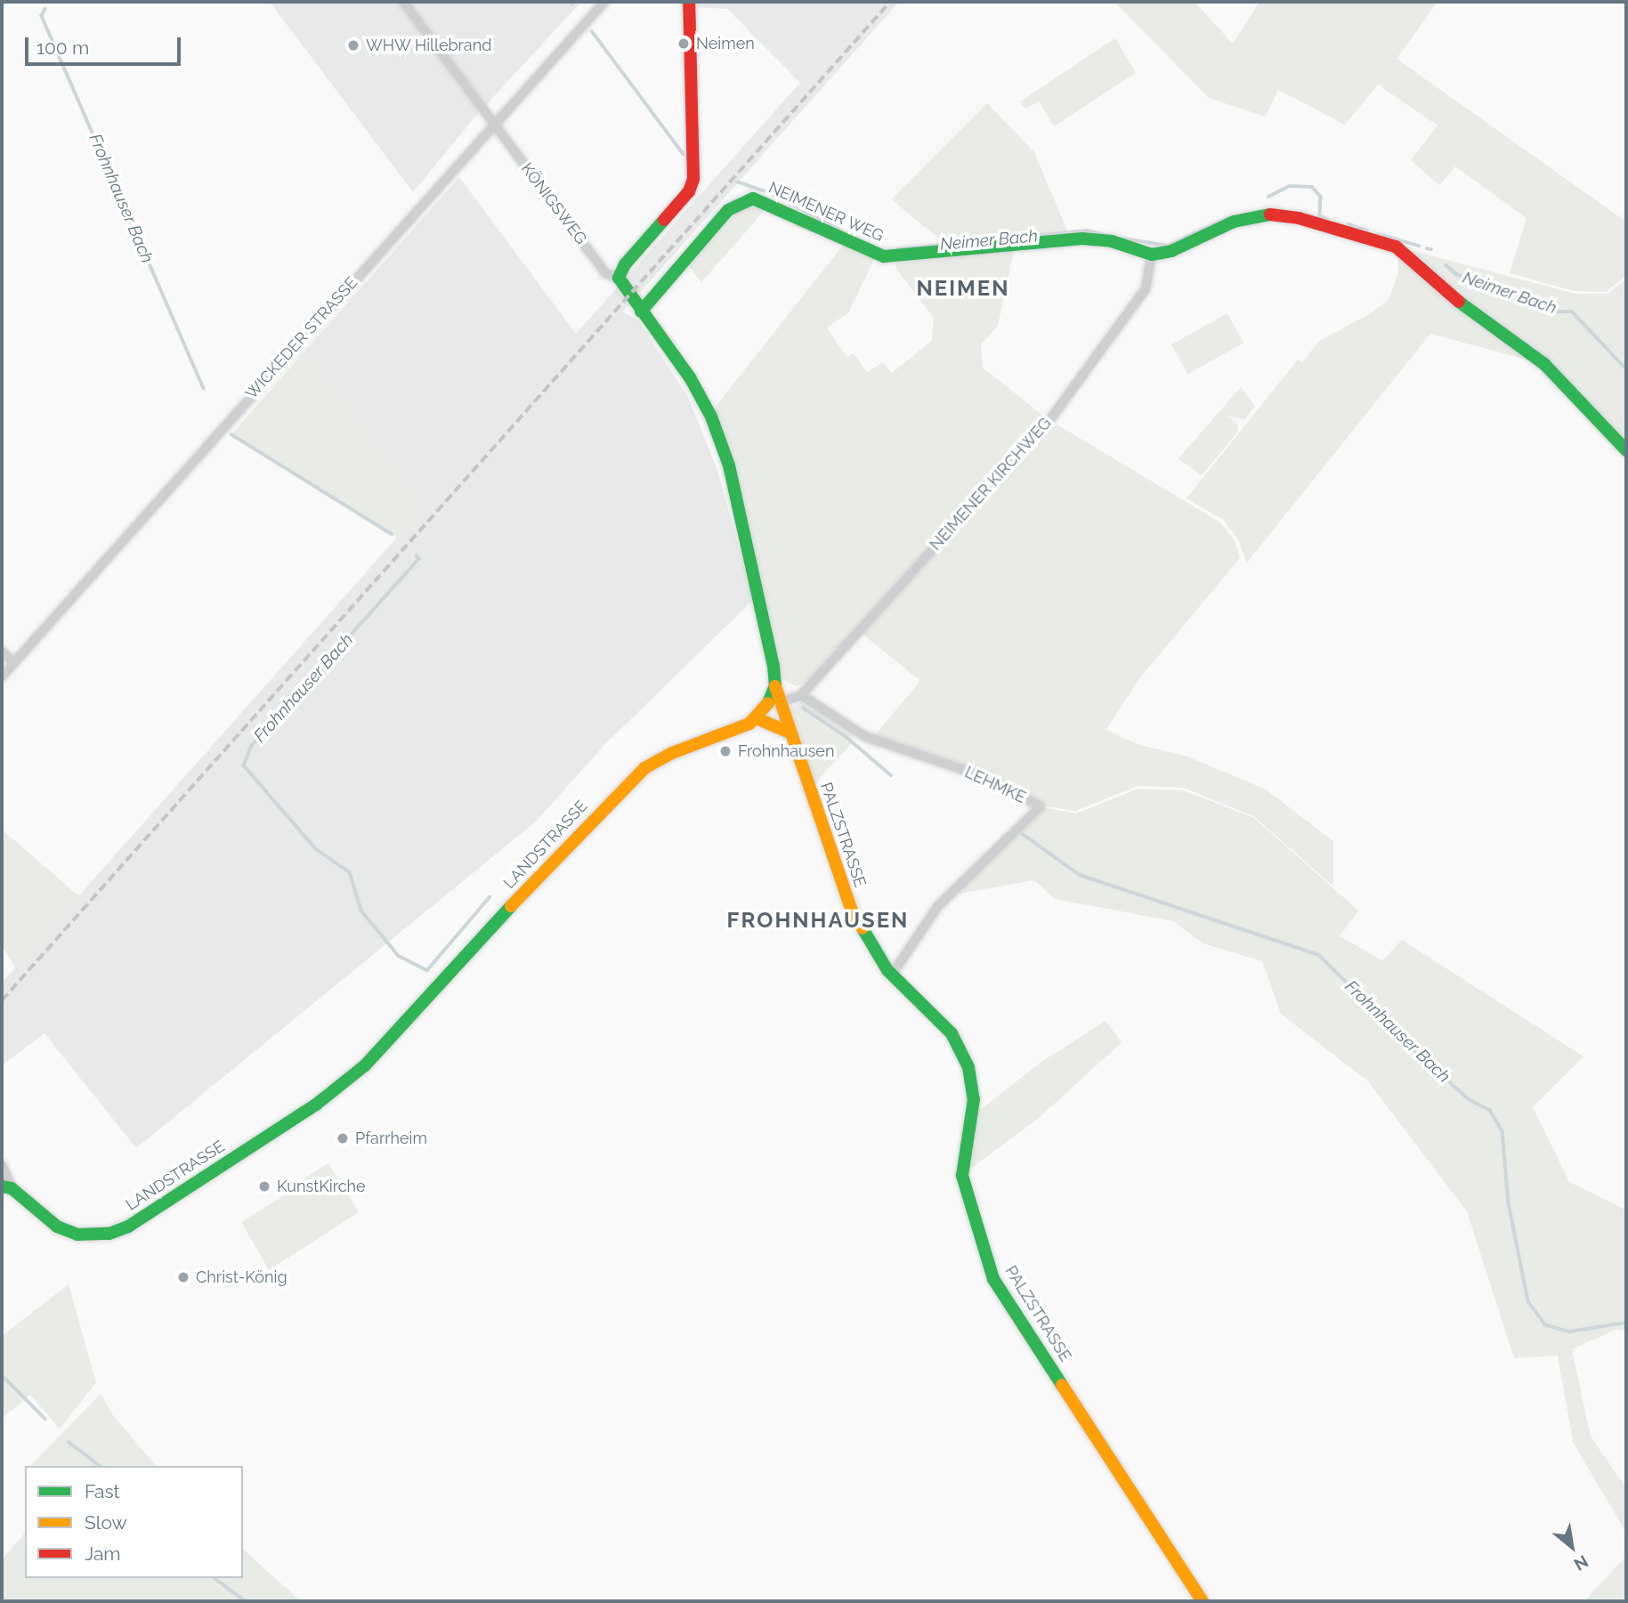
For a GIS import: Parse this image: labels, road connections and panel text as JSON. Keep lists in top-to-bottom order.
{
  "streets": {
    "street": [
      "KÖNIGSWEG",
      "NEIMENER WEG",
      "WICKEDER STRASSE",
      "NEIMENER KIRCHWEG",
      "LEHMKE",
      "PALZSTRASSE",
      "LANDSTRASSE"
    ]
  },
  "crossings": [
    ["KÖNIGSWEG", "WICKEDER STRASSE"],
    ["NEIMENER WEG", "NEIMENER KIRCHWEG"],
    ["NEIMENER KIRCHWEG", "LEHMKE"],
    ["LEHMKE", "PALZSTRASSE"]
  ],
  "districts": ["NEIMEN", "FROHNHAUSEN"],
  "water": ["Frohnhauser Bach", "Neimer Bach"],
  "places": [
    "Neimen",
    "WHW Hillebrand",
    "Frohnhausen",
    "Pfarrheim",
    "KunstKirche",
    "Christ-König"
  ],
  "legend": ["Fast", "Slow", "Jam"],
  "scale_bar": "100 m",
  "north": "bottom right"
}
